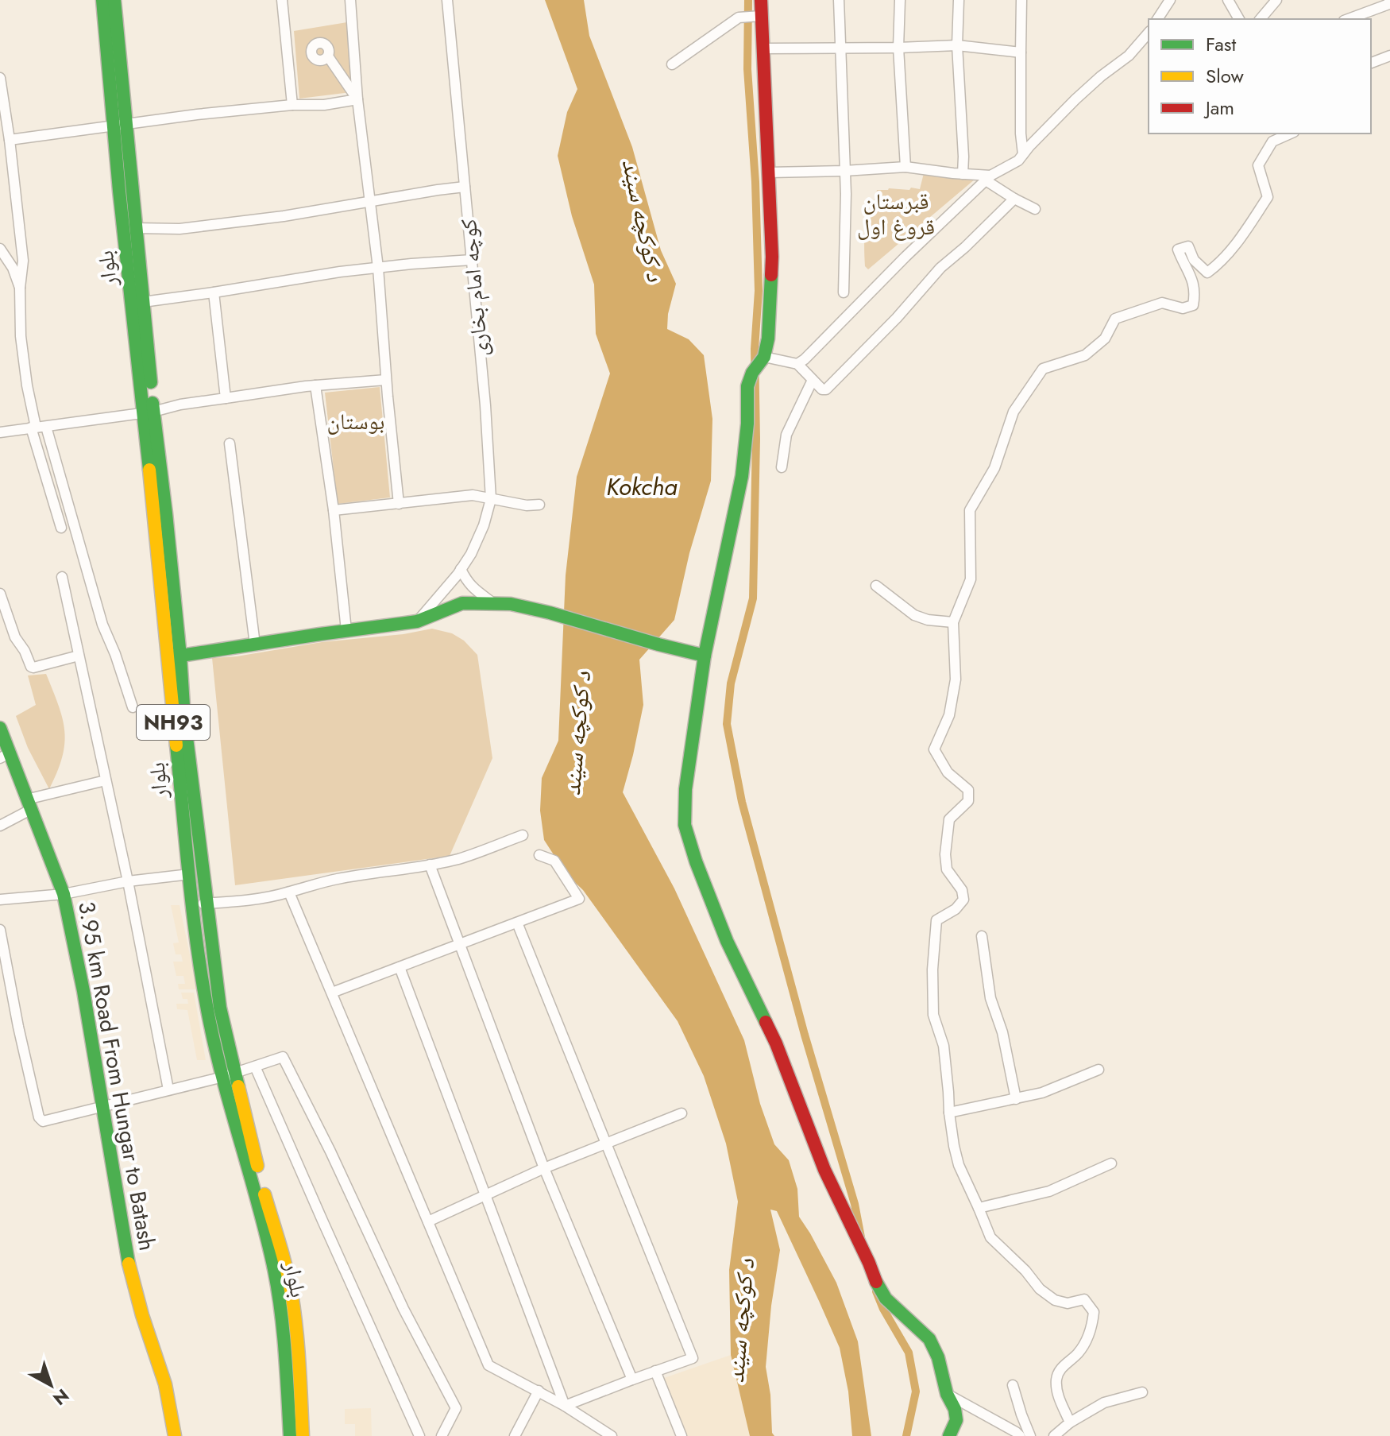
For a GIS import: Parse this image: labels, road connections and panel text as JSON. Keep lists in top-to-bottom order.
{
  "streets": {
    "street": [
      "بلوار",
      "کوچه امام بخاری",
      "NH93",
      "3.95 km Road From Hungar to Batash"
    ]
  },
  "water": ["د کوکچه سیند", "Kokcha"],
  "parks": ["قبرستان قروغ اول", "بوستان"],
  "legend": ["Fast", "Slow", "Jam"],
  "north": "bottom right"
}
